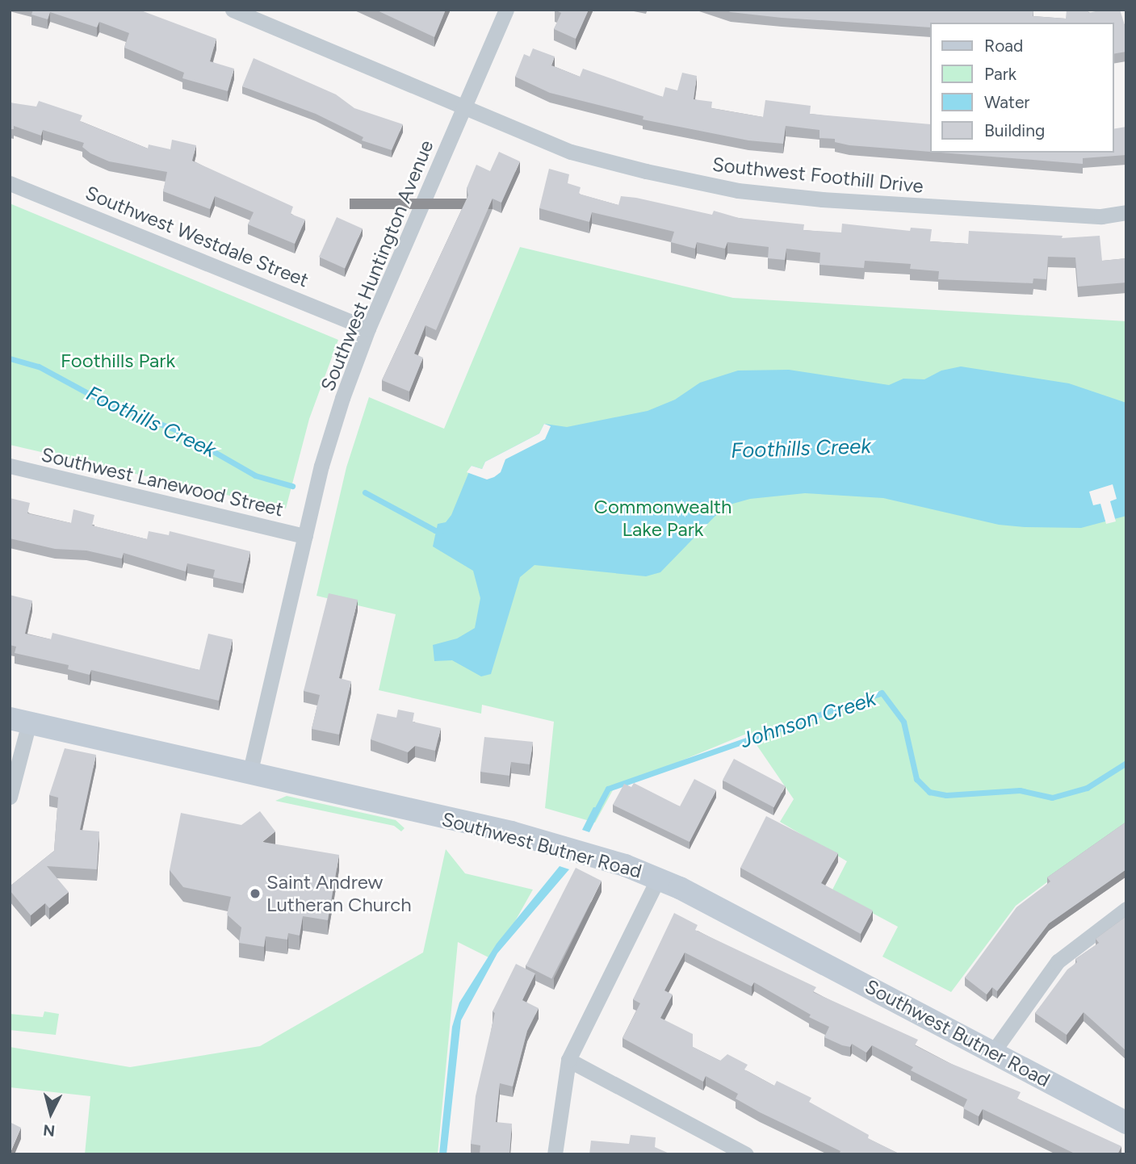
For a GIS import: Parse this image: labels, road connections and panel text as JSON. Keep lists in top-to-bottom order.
{
  "streets": {
    "street": [
      "Southwest Foothill Drive",
      "Southwest Westdale Street",
      "Southwest Huntington Avenue",
      "Southwest Lanewood Street",
      "Southwest Butner Road"
    ]
  },
  "crossings": [
    ["Southwest Foothill Drive", "Southwest Huntington Avenue"],
    ["Southwest Westdale Street", "Southwest Huntington Avenue"],
    ["Southwest Huntington Avenue", "Southwest Lanewood Street"],
    ["Southwest Huntington Avenue", "Southwest Butner Road"]
  ],
  "water": ["Foothills Creek", "Johnson Creek"],
  "parks": ["Foothills Park", "Commonwealth Lake Park"],
  "places": ["Saint Andrew Lutheran Church"],
  "legend": [
    "Road",
    "Park",
    "Water",
    "Building"
  ],
  "north": "bottom"
}
